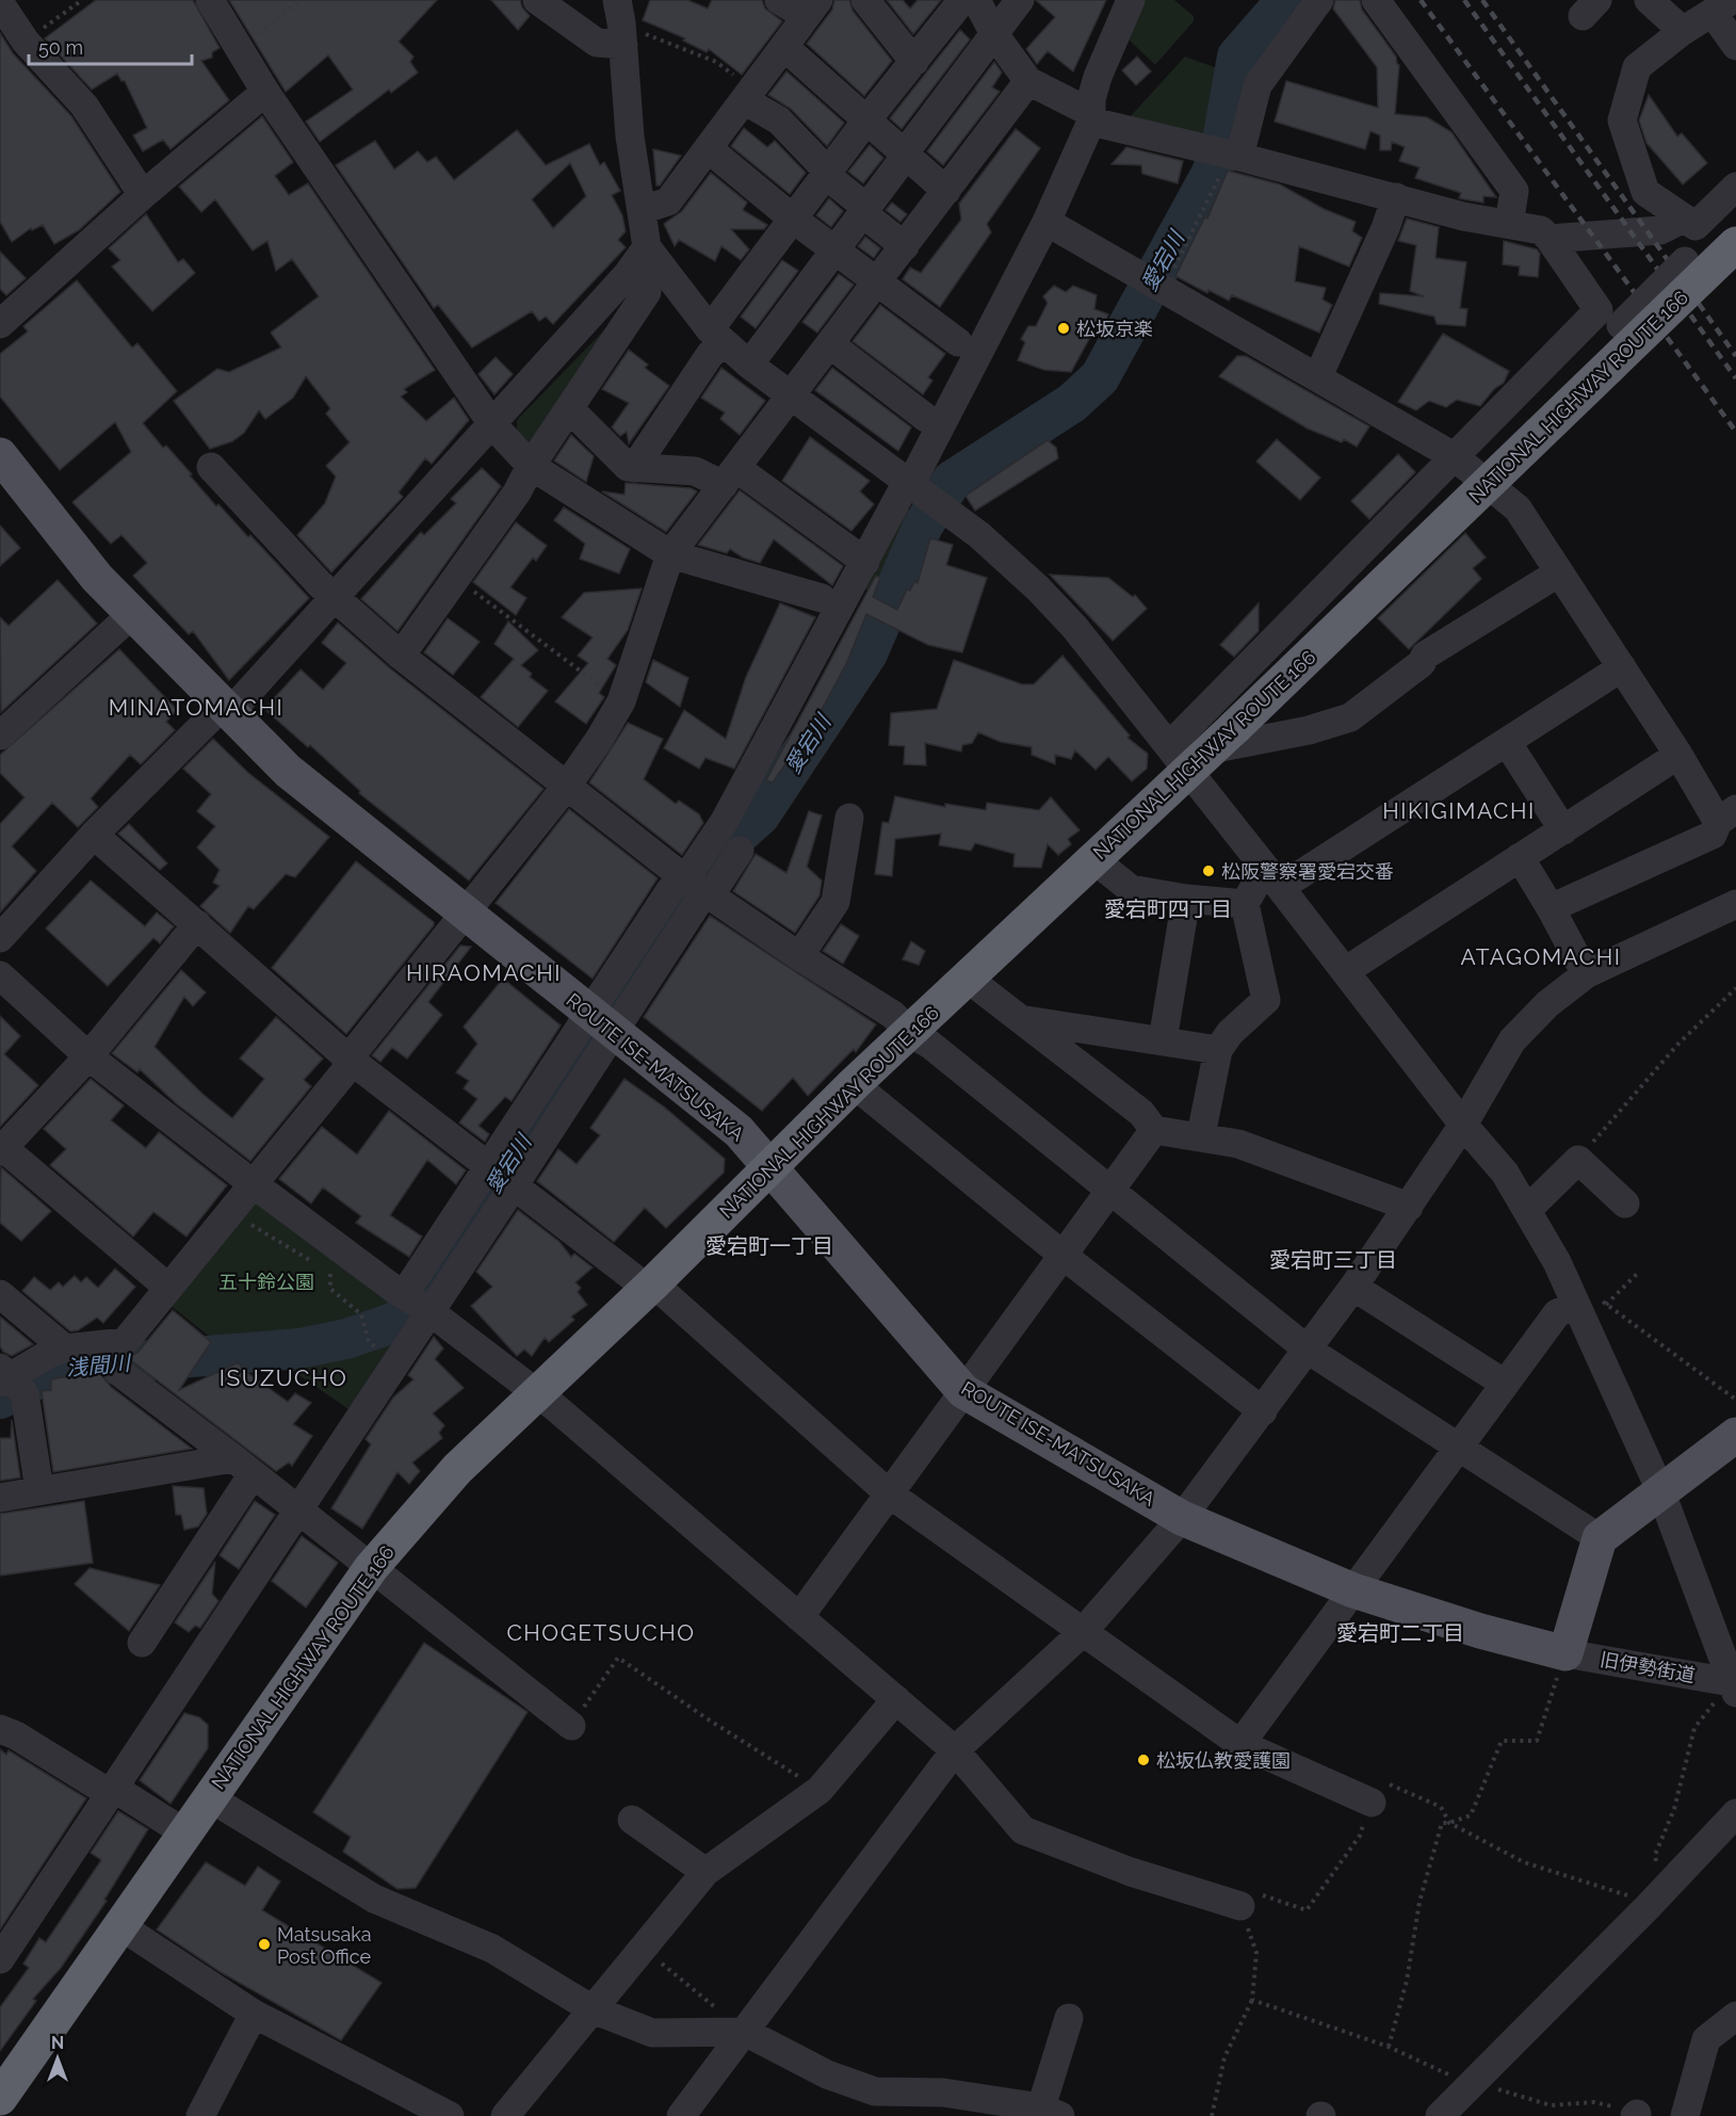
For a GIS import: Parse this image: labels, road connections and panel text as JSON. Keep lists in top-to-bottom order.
{
  "streets": {
    "highway": ["NATIONAL HIGHWAY ROUTE 166"],
    "main road": ["ROUTE ISE-MATSUSAKA"],
    "street": ["旧伊勢街道"]
  },
  "crossings": [
    ["NATIONAL HIGHWAY ROUTE 166", "ROUTE ISE-MATSUSAKA"],
    ["ROUTE ISE-MATSUSAKA", "旧伊勢街道"]
  ],
  "districts": [
    "MINATOMACHI",
    "HIKIGIMACHI",
    "愛宕町四丁目",
    "ATAGOMACHI",
    "HIRAOMACHI",
    "愛宕町一丁目",
    "愛宕町三丁目",
    "ISUZUCHO",
    "CHOGETSUCHO",
    "愛宕町二丁目"
  ],
  "water": ["愛宕川", "浅間川"],
  "parks": ["五十鈴公園"],
  "places": [
    "松坂京楽",
    "松阪警察署愛宕交番",
    "松坂仏教愛護園",
    "Matsusaka Post Office"
  ],
  "scale_bar": "50 m",
  "north": "top"
}
